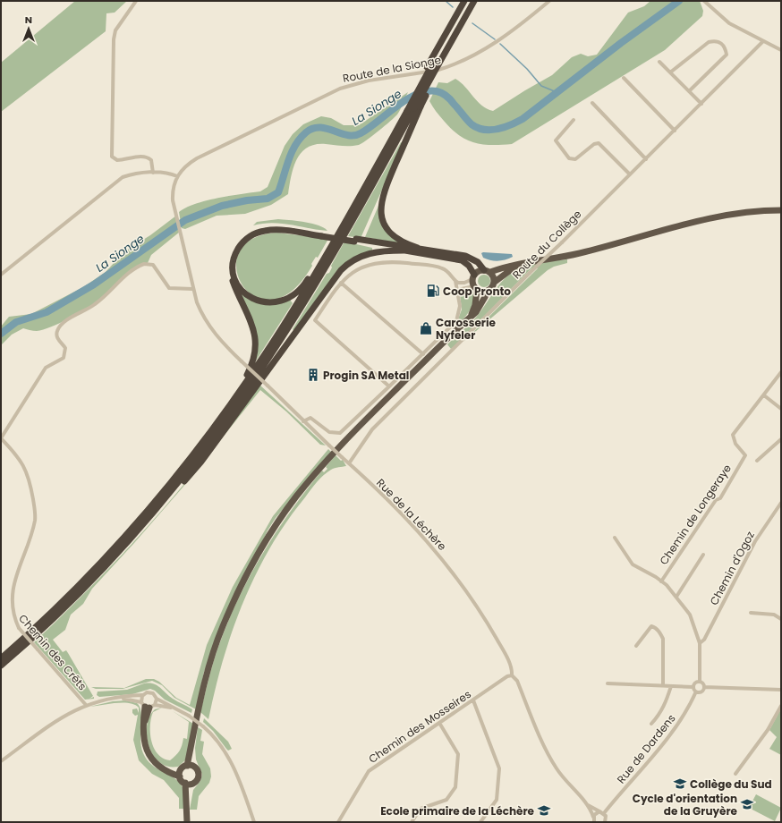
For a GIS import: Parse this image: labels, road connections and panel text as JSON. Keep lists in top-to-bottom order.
{
  "streets": {
    "street": [
      "Route de la Sionge",
      "Route du Collège",
      "Rue de la Léchère",
      "Chemin de Longeraye",
      "Chemin d'Ogoz",
      "Chemin des Crêts",
      "Chemin des Mosseires",
      "Rue de Dardens"
    ]
  },
  "crossings": [
    ["Route de la Sionge", "Rue de la Léchère"],
    ["Route du Collège", "Rue de la Léchère"],
    ["Rue de la Léchère", "Chemin des Mosseires"],
    ["Rue de la Léchère", "Rue de Dardens"]
  ],
  "water": ["La Sionge"],
  "places": {
    "fuel station": ["Coop Pronto"],
    "shop": ["Carosserie Nyfeler"],
    "building": ["Progin SA Metal"],
    "school or university": ["Collège du Sud", "Cycle d'orientation de la Gruyère", "Ecole primaire de la Léchère"]
  },
  "north": "top"
}
